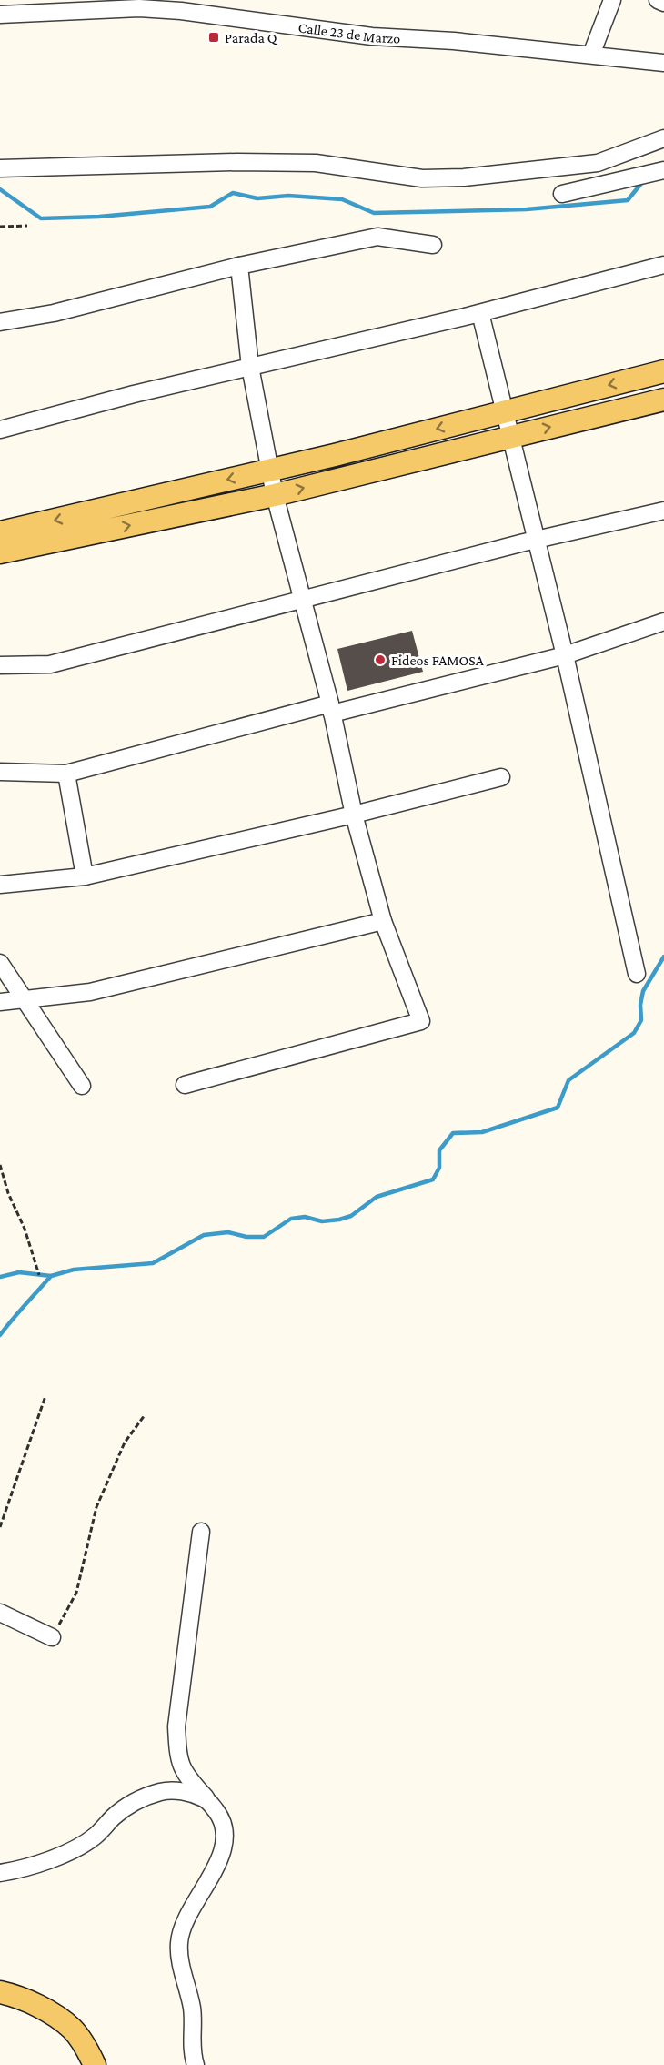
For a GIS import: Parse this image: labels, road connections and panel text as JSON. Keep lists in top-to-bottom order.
{
  "streets": {
    "street": ["Calle 23 de Marzo"]
  },
  "places": {
    "transit": ["Parada Q"],
    "other": ["Fideos FAMOSA"]
  }
}
